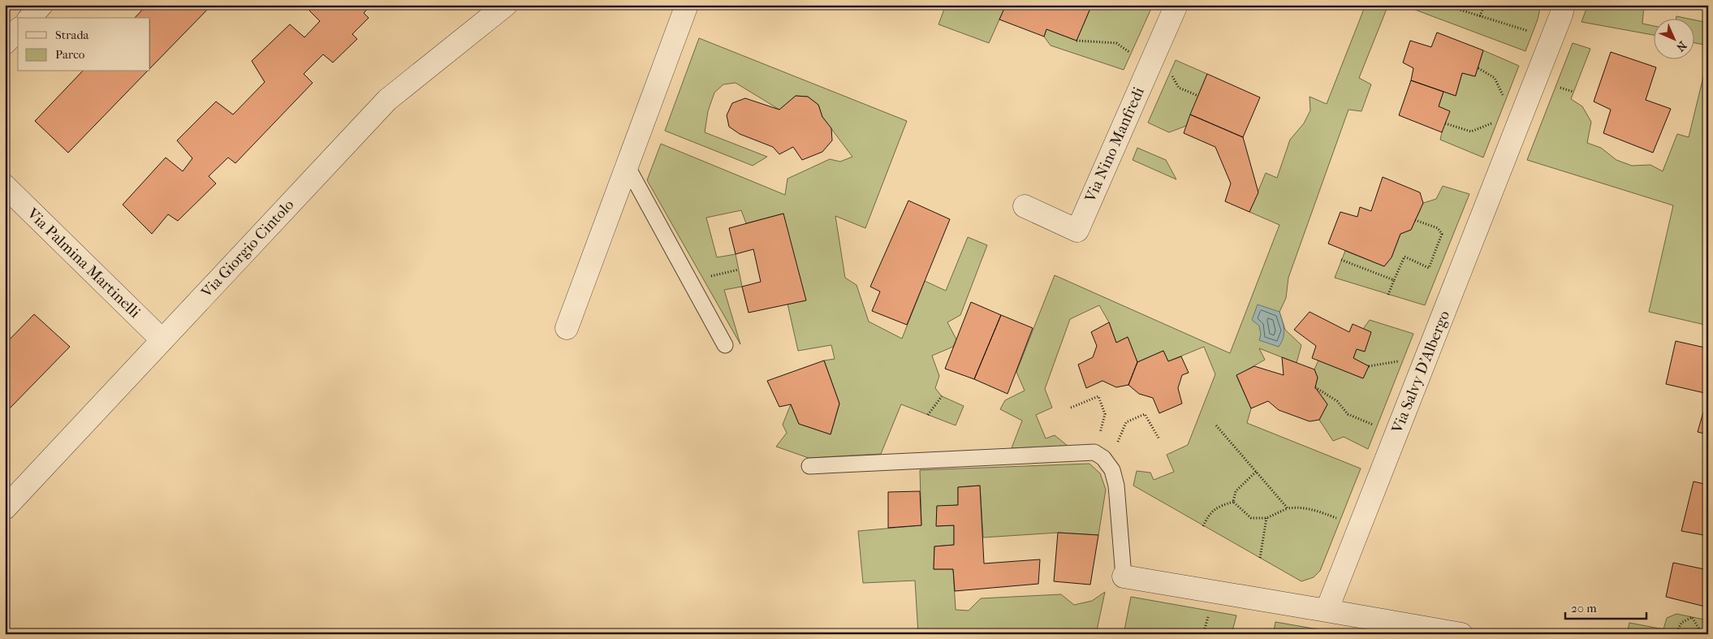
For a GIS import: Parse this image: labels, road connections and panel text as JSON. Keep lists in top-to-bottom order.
{
  "streets": {
    "street": [
      "Via Nino Manfredi",
      "Via Giorgio Cintolo",
      "Via Palmina Martinelli",
      "Via Salvy D'Albergo"
    ]
  },
  "crossings": [
    ["Via Giorgio Cintolo", "Via Palmina Martinelli"]
  ],
  "legend": ["Strada", "Parco"],
  "scale_bar": "20 m",
  "north": "bottom right"
}
